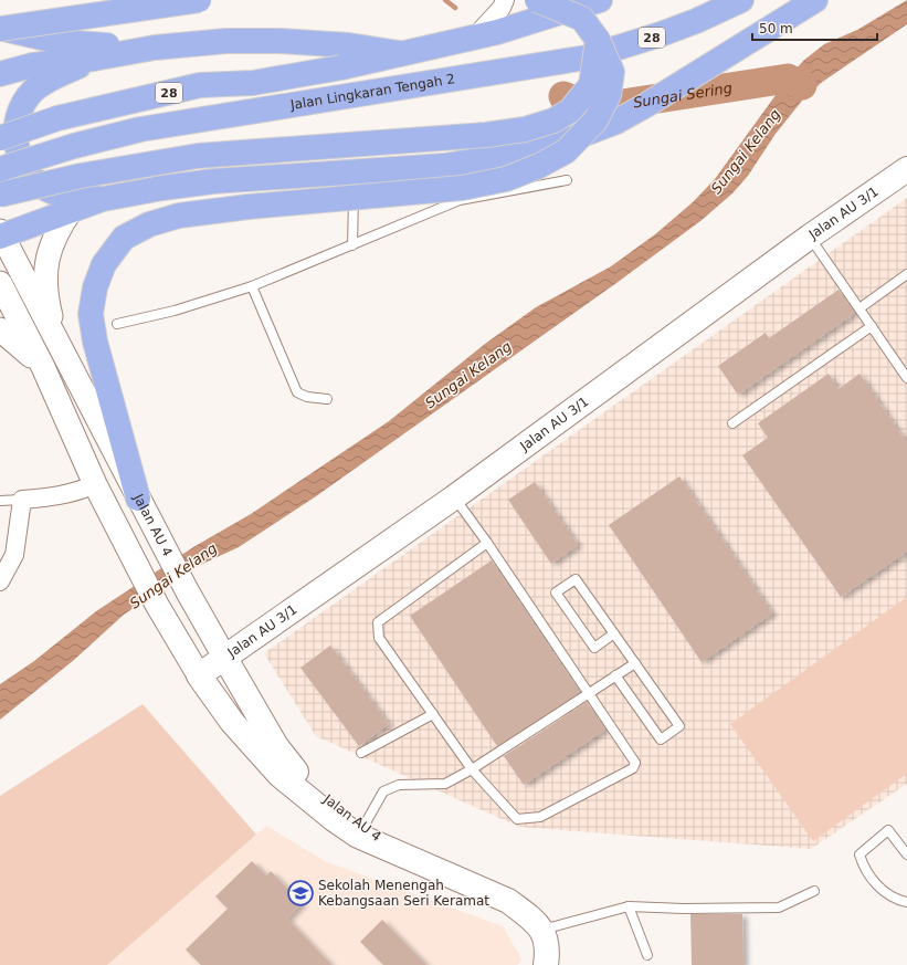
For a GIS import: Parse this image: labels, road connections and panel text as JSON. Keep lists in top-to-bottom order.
{
  "streets": {
    "highway": ["28", "Jalan Lingkaran Tengah 2"],
    "main road": ["Jalan AU 3/1", "Jalan AU 4"]
  },
  "crossings": [
    ["Jalan AU 3/1", "Jalan AU 4"]
  ],
  "water": ["Sungai Sering", "Sungai Kelang"],
  "places": {
    "school or university": ["Sekolah Menengah Kebangsaan Seri Keramat"]
  },
  "scale_bar": "50 m"
}
